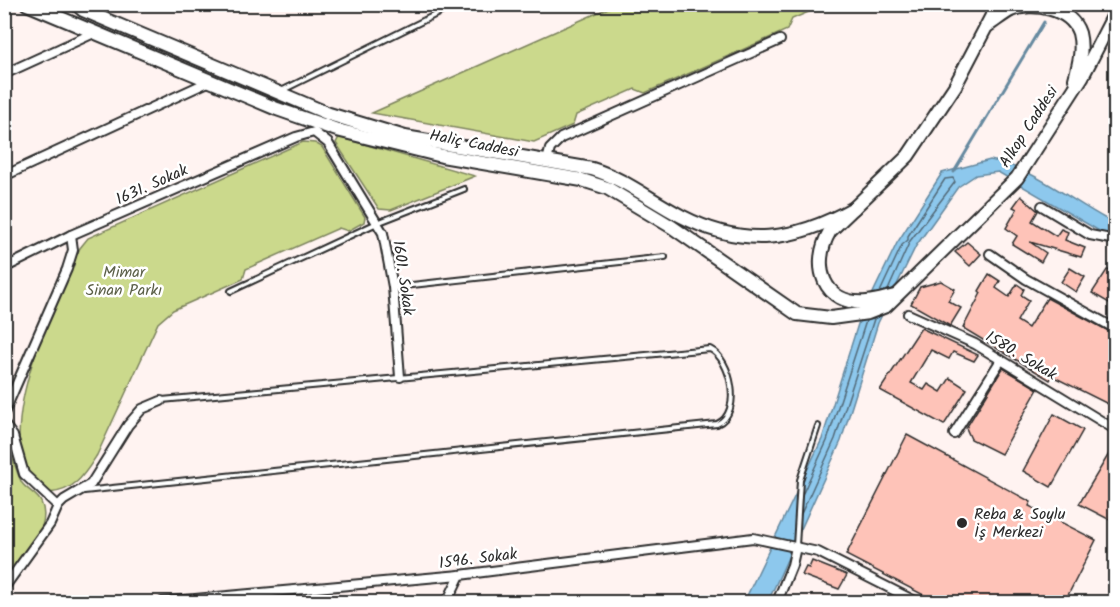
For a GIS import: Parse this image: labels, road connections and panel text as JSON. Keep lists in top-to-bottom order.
{
  "streets": {
    "main road": ["Alkop Caddesi", "Haliç Caddesi"],
    "street": [
      "1631. Sokak",
      "1601. Sokak",
      "1580. Sokak",
      "1596. Sokak"
    ]
  },
  "crossings": [
    ["Alkop Caddesi", "Haliç Caddesi"],
    ["Haliç Caddesi", "1631. Sokak"],
    ["Haliç Caddesi", "1601. Sokak"],
    ["1631. Sokak", "1601. Sokak"]
  ],
  "parks": ["Mimar Sinan Parkı"],
  "places": ["Reba & Soylu İş Merkezi"]
}
